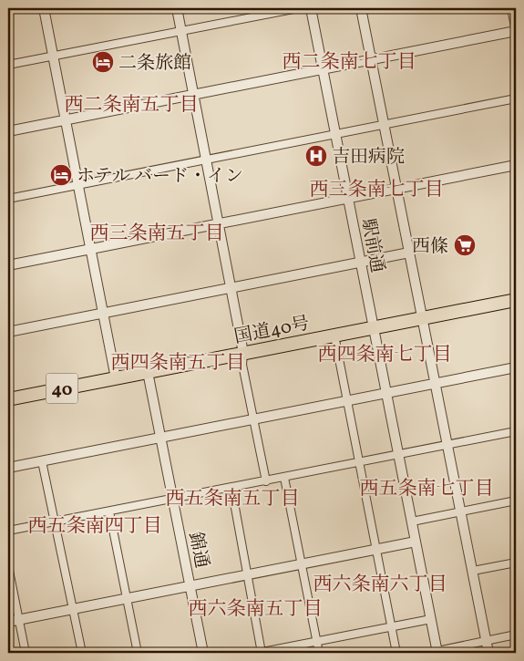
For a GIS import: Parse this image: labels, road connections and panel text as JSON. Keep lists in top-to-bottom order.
{
  "streets": {
    "highway": ["国道40号", "40"],
    "street": ["駅前通", "錦通"]
  },
  "crossings": [
    ["駅前通", "国道40号"],
    ["国道40号", "錦通"]
  ],
  "districts": [
    "西二条南七丁目",
    "西二条南五丁目",
    "西三条南七丁目",
    "西三条南五丁目",
    "西四条南七丁目",
    "西四条南五丁目",
    "西五条南七丁目",
    "西五条南五丁目",
    "西五条南四丁目",
    "西六条南六丁目",
    "西六条南五丁目"
  ],
  "places": {
    "hotel": ["二条旅館", "ホテル バード・イン"],
    "hospital": ["吉田病院"],
    "supermarket": ["西條"]
  }
}
